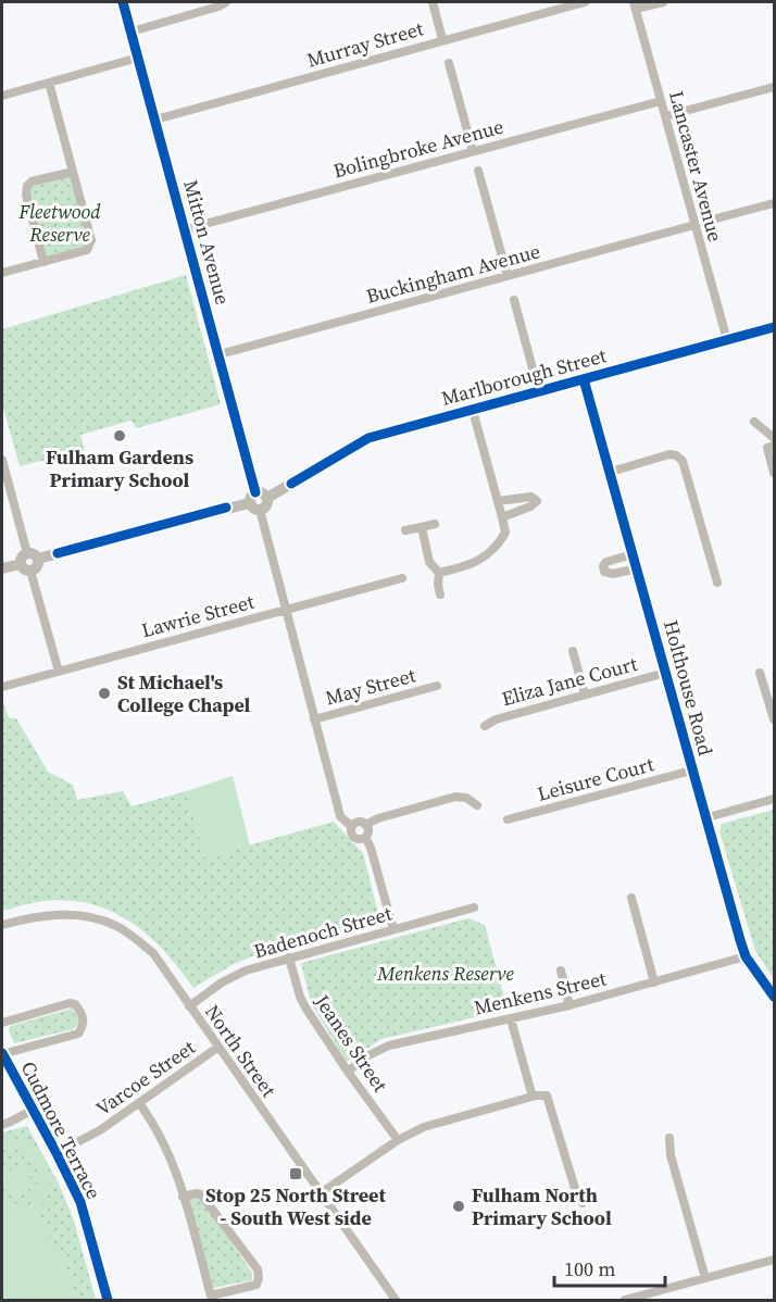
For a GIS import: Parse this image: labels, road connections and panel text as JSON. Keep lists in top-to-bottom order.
{
  "streets": {
    "street": [
      "Murray Street",
      "Bolingbroke Avenue",
      "Lancaster Avenue",
      "Mitton Avenue",
      "Buckingham Avenue",
      "Marlborough Street",
      "Lawrie Street",
      "Eliza Jane Court",
      "May Street",
      "Holthouse Road",
      "Leisure Court",
      "Badenoch Street",
      "Menkens Street",
      "Jeanes Street",
      "North Street",
      "Varcoe Street",
      "Cudmore Terrace"
    ]
  },
  "crossings": [
    ["Murray Street", "Mitton Avenue"],
    ["Bolingbroke Avenue", "Lancaster Avenue"],
    ["Bolingbroke Avenue", "Mitton Avenue"],
    ["Lancaster Avenue", "Buckingham Avenue"],
    ["Lancaster Avenue", "Marlborough Street"],
    ["Mitton Avenue", "Buckingham Avenue"],
    ["Mitton Avenue", "Marlborough Street"],
    ["Marlborough Street", "Holthouse Road"],
    ["Eliza Jane Court", "Holthouse Road"],
    ["Holthouse Road", "Leisure Court"],
    ["Holthouse Road", "Menkens Street"],
    ["Badenoch Street", "Jeanes Street"],
    ["Badenoch Street", "North Street"],
    ["Menkens Street", "Jeanes Street"],
    ["North Street", "Varcoe Street"],
    ["Varcoe Street", "Cudmore Terrace"]
  ],
  "parks": ["Fleetwood Reserve", "Menkens Reserve"],
  "places": {
    "other": ["Fulham Gardens Primary School", "St Michael's College Chapel", "Fulham North Primary School"],
    "transit": ["Stop 25 North Street - South West side"]
  },
  "scale_bar": "100 m"
}
